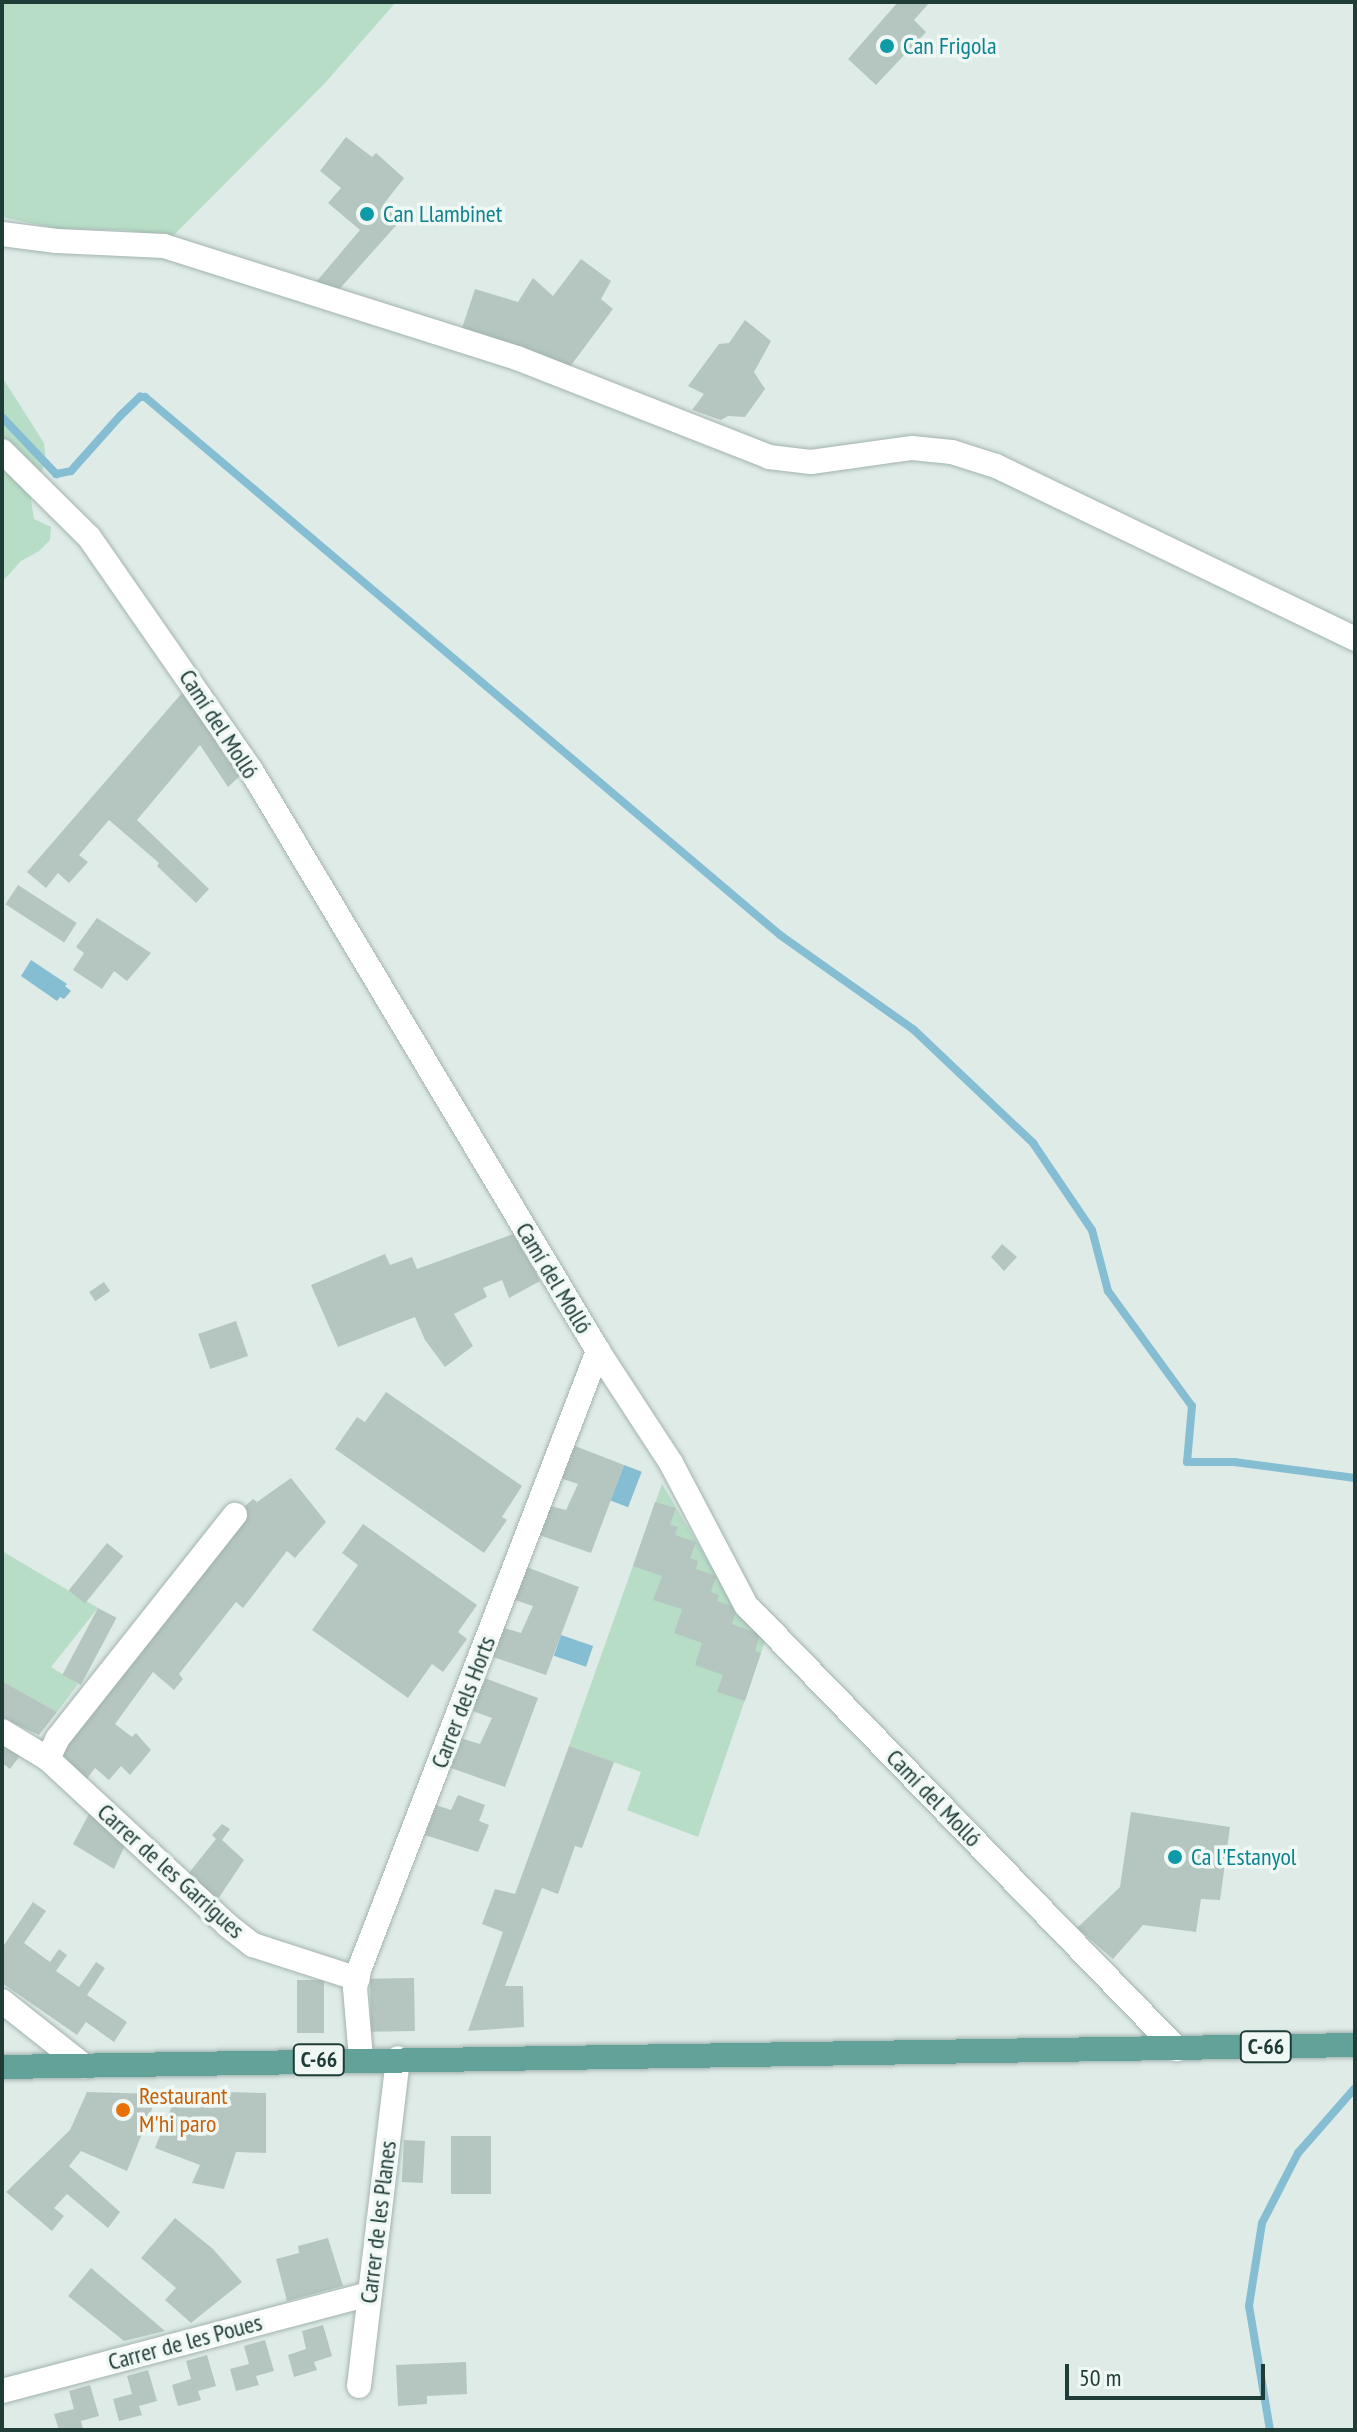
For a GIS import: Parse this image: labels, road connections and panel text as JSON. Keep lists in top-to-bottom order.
{
  "streets": {
    "main road": ["C-66"],
    "street": [
      "Camí del Molló",
      "Carrer dels Horts",
      "Carrer de les Garrigues",
      "Carrer de les Planes",
      "Carrer de les Poues"
    ]
  },
  "crossings": [
    ["Camí del Molló", "Carrer dels Horts"],
    ["Camí del Molló", "C-66"],
    ["Carrer dels Horts", "Carrer de les Garrigues"],
    ["Carrer dels Horts", "C-66"],
    ["C-66", "Carrer de les Planes"],
    ["Carrer de les Planes", "Carrer de les Poues"]
  ],
  "places": [
    "Can Frigola",
    "Can Llambinet",
    "Ca l'Estanyol",
    "Restaurant M'hi paro"
  ],
  "scale_bar": "50 m"
}
